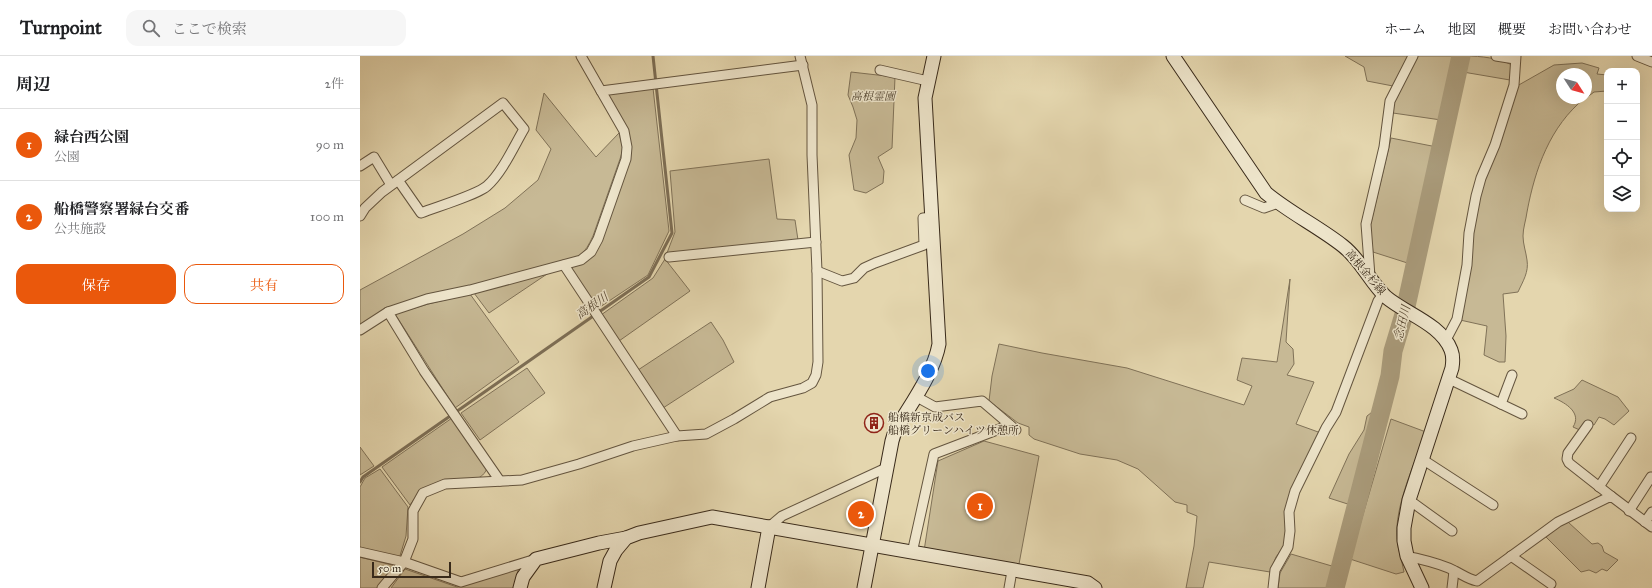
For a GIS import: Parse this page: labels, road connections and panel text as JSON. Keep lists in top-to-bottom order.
{
  "streets": {
    "street": ["高根金杉線"]
  },
  "water": ["高根川", "念田川"],
  "parks": ["高根霊園"],
  "places": {
    "building": ["船橋新京成バス 船橋グリーンハイツ休憩所"]
  },
  "scale_bar": "50 m",
  "north": "bottom right",
  "page": {
    "header": "Turnpoint",
    "search": "ここで検索",
    "nav": [
      "ホーム",
      "地図",
      "概要",
      "お問い合わせ"
    ],
    "heading": ["周辺", "2件"],
    "map_buttons": ["+", "−"],
    "list": [
      {
        "mark": "1",
        "name": "緑台西公園",
        "note": "公園",
        "value": "90 m"
      },
      {
        "mark": "2",
        "name": "船橋警察署緑台交番",
        "note": "公共施設",
        "value": "100 m"
      }
    ],
    "buttons": ["保存", "共有"],
    "pins": ["1", "2"],
    "scale": "50 m"
  }
}
